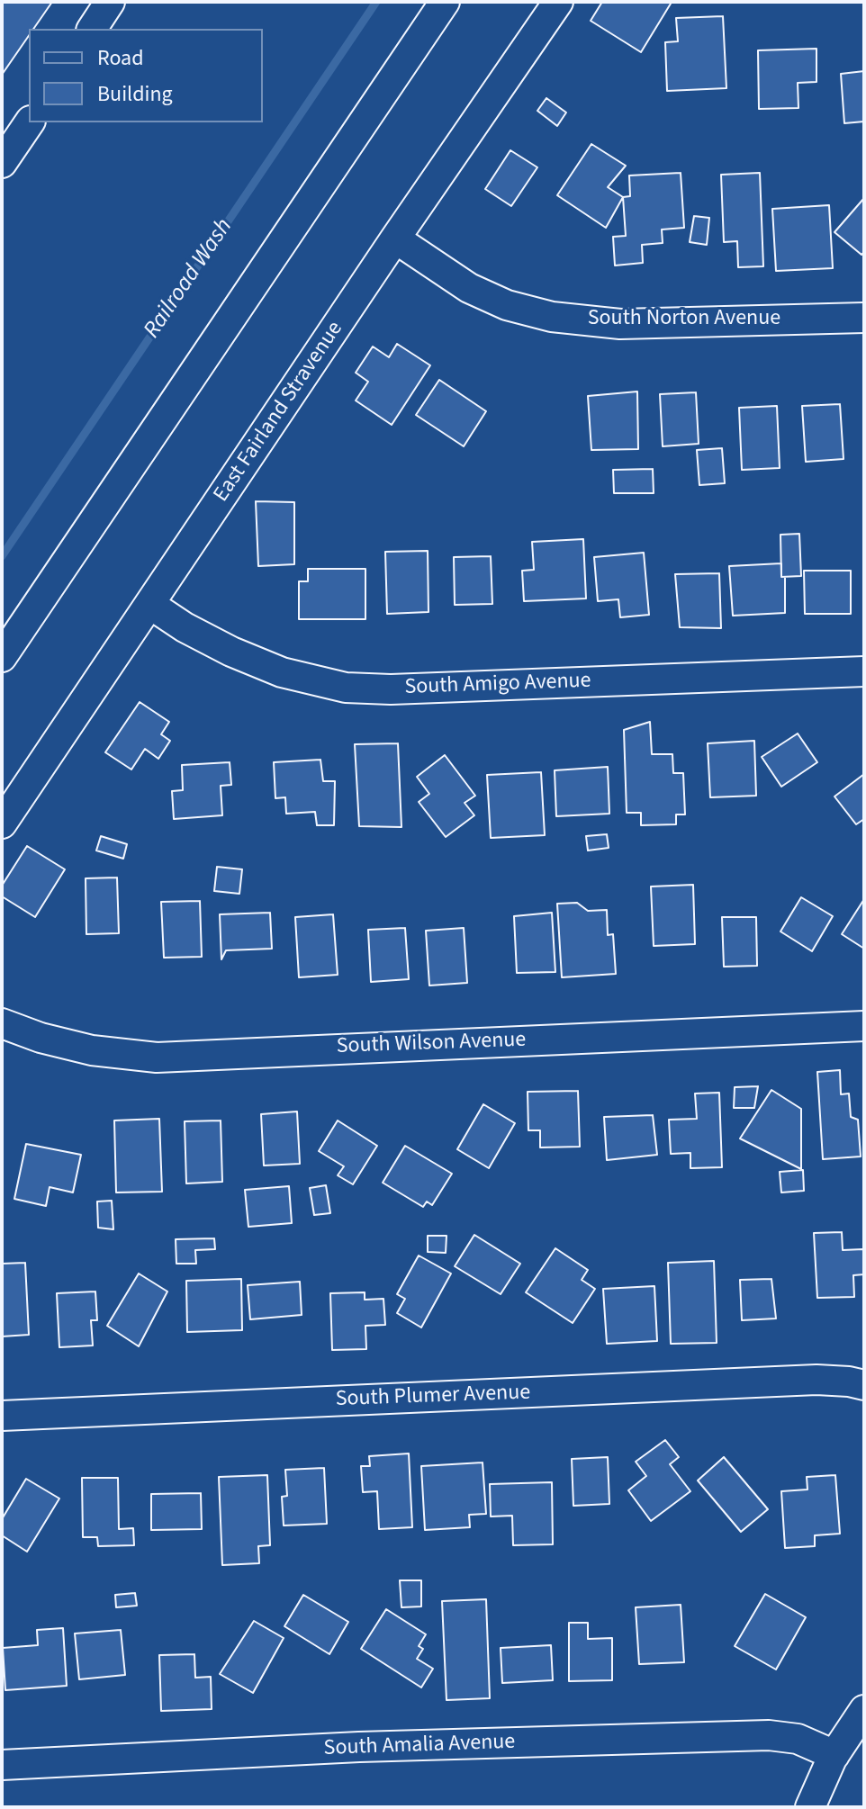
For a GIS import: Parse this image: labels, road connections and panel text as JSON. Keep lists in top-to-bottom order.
{
  "streets": {
    "street": [
      "South Norton Avenue",
      "East Fairland Stravenue",
      "South Amigo Avenue",
      "South Wilson Avenue",
      "South Plumer Avenue",
      "South Amalia Avenue"
    ]
  },
  "crossings": [
    ["South Norton Avenue", "East Fairland Stravenue"],
    ["East Fairland Stravenue", "South Amigo Avenue"]
  ],
  "water": ["Railroad Wash"],
  "legend": ["Road", "Building"]
}
